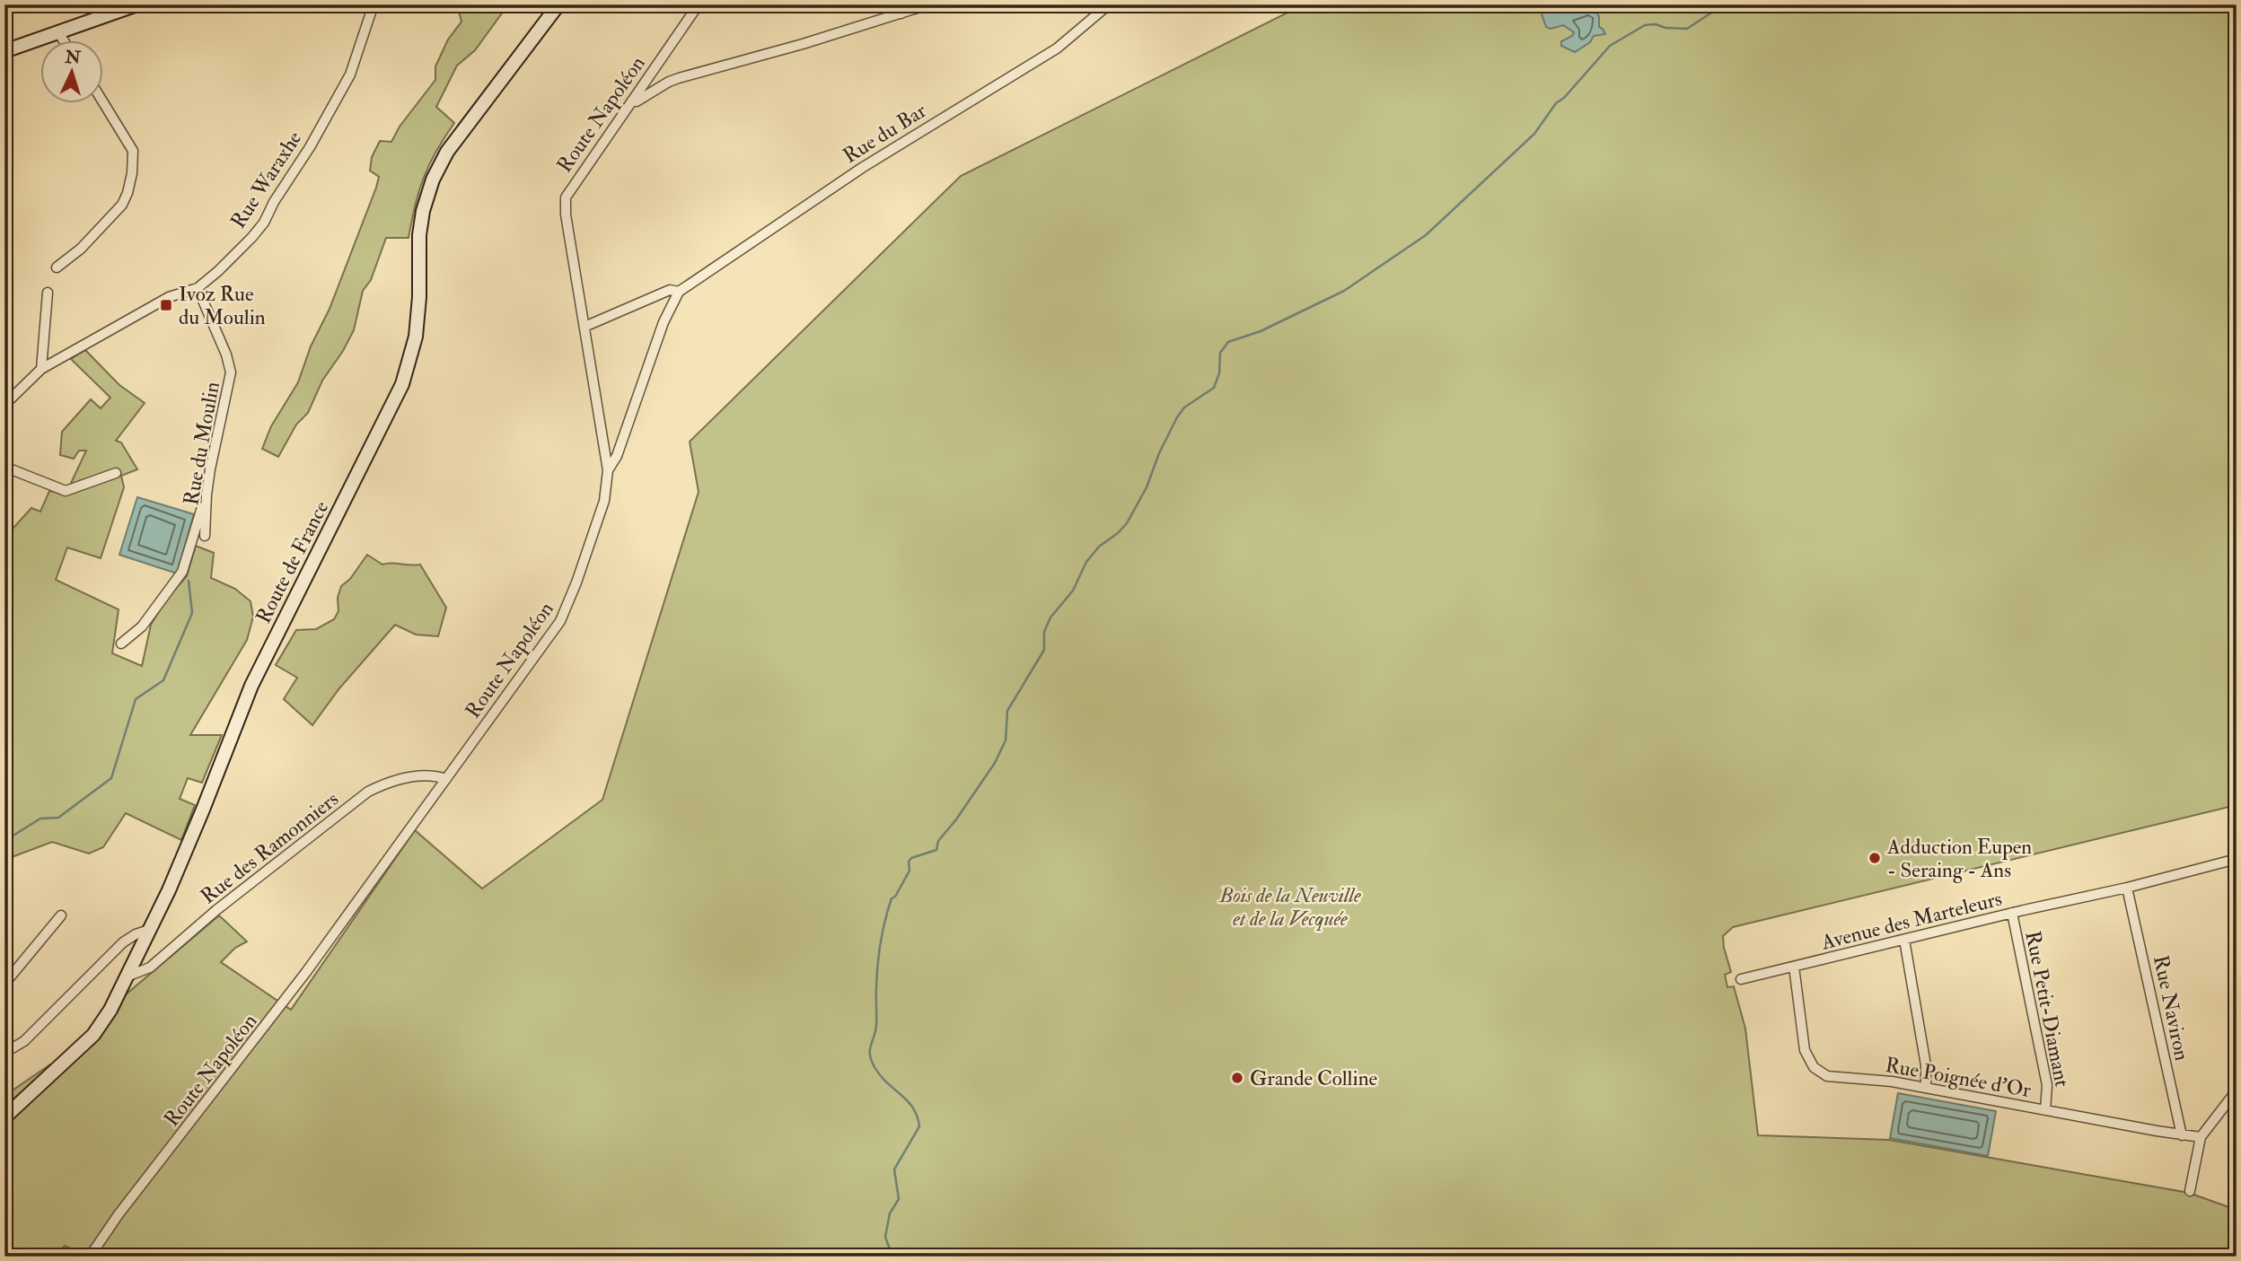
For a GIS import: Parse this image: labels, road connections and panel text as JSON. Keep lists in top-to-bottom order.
{
  "streets": {
    "main road": ["Route de France"],
    "street": [
      "Route Napoléon",
      "Rue du Bar",
      "Rue Waraxhe",
      "Rue du Moulin",
      "Rue des Ramonniers",
      "Avenue des Marteleurs",
      "Rue Naviron",
      "Rue Petit-Diamant",
      "Rue Poignée d'Or"
    ]
  },
  "crossings": [
    ["Route Napoléon", "Rue du Bar"],
    ["Route Napoléon", "Rue des Ramonniers"],
    ["Rue Waraxhe", "Rue du Moulin"],
    ["Route de France", "Rue des Ramonniers"],
    ["Avenue des Marteleurs", "Rue Naviron"],
    ["Avenue des Marteleurs", "Rue Petit-Diamant"],
    ["Avenue des Marteleurs", "Rue Poignée d'Or"],
    ["Rue Naviron", "Rue Poignée d'Or"],
    ["Rue Petit-Diamant", "Rue Poignée d'Or"]
  ],
  "parks": ["Bois de la Neuville et de la Vecquée"],
  "places": {
    "transit": ["Ivoz Rue du Moulin"],
    "other": ["Adduction Eupen - Seraing - Ans", "Grande Colline"]
  },
  "north": "top"
}
